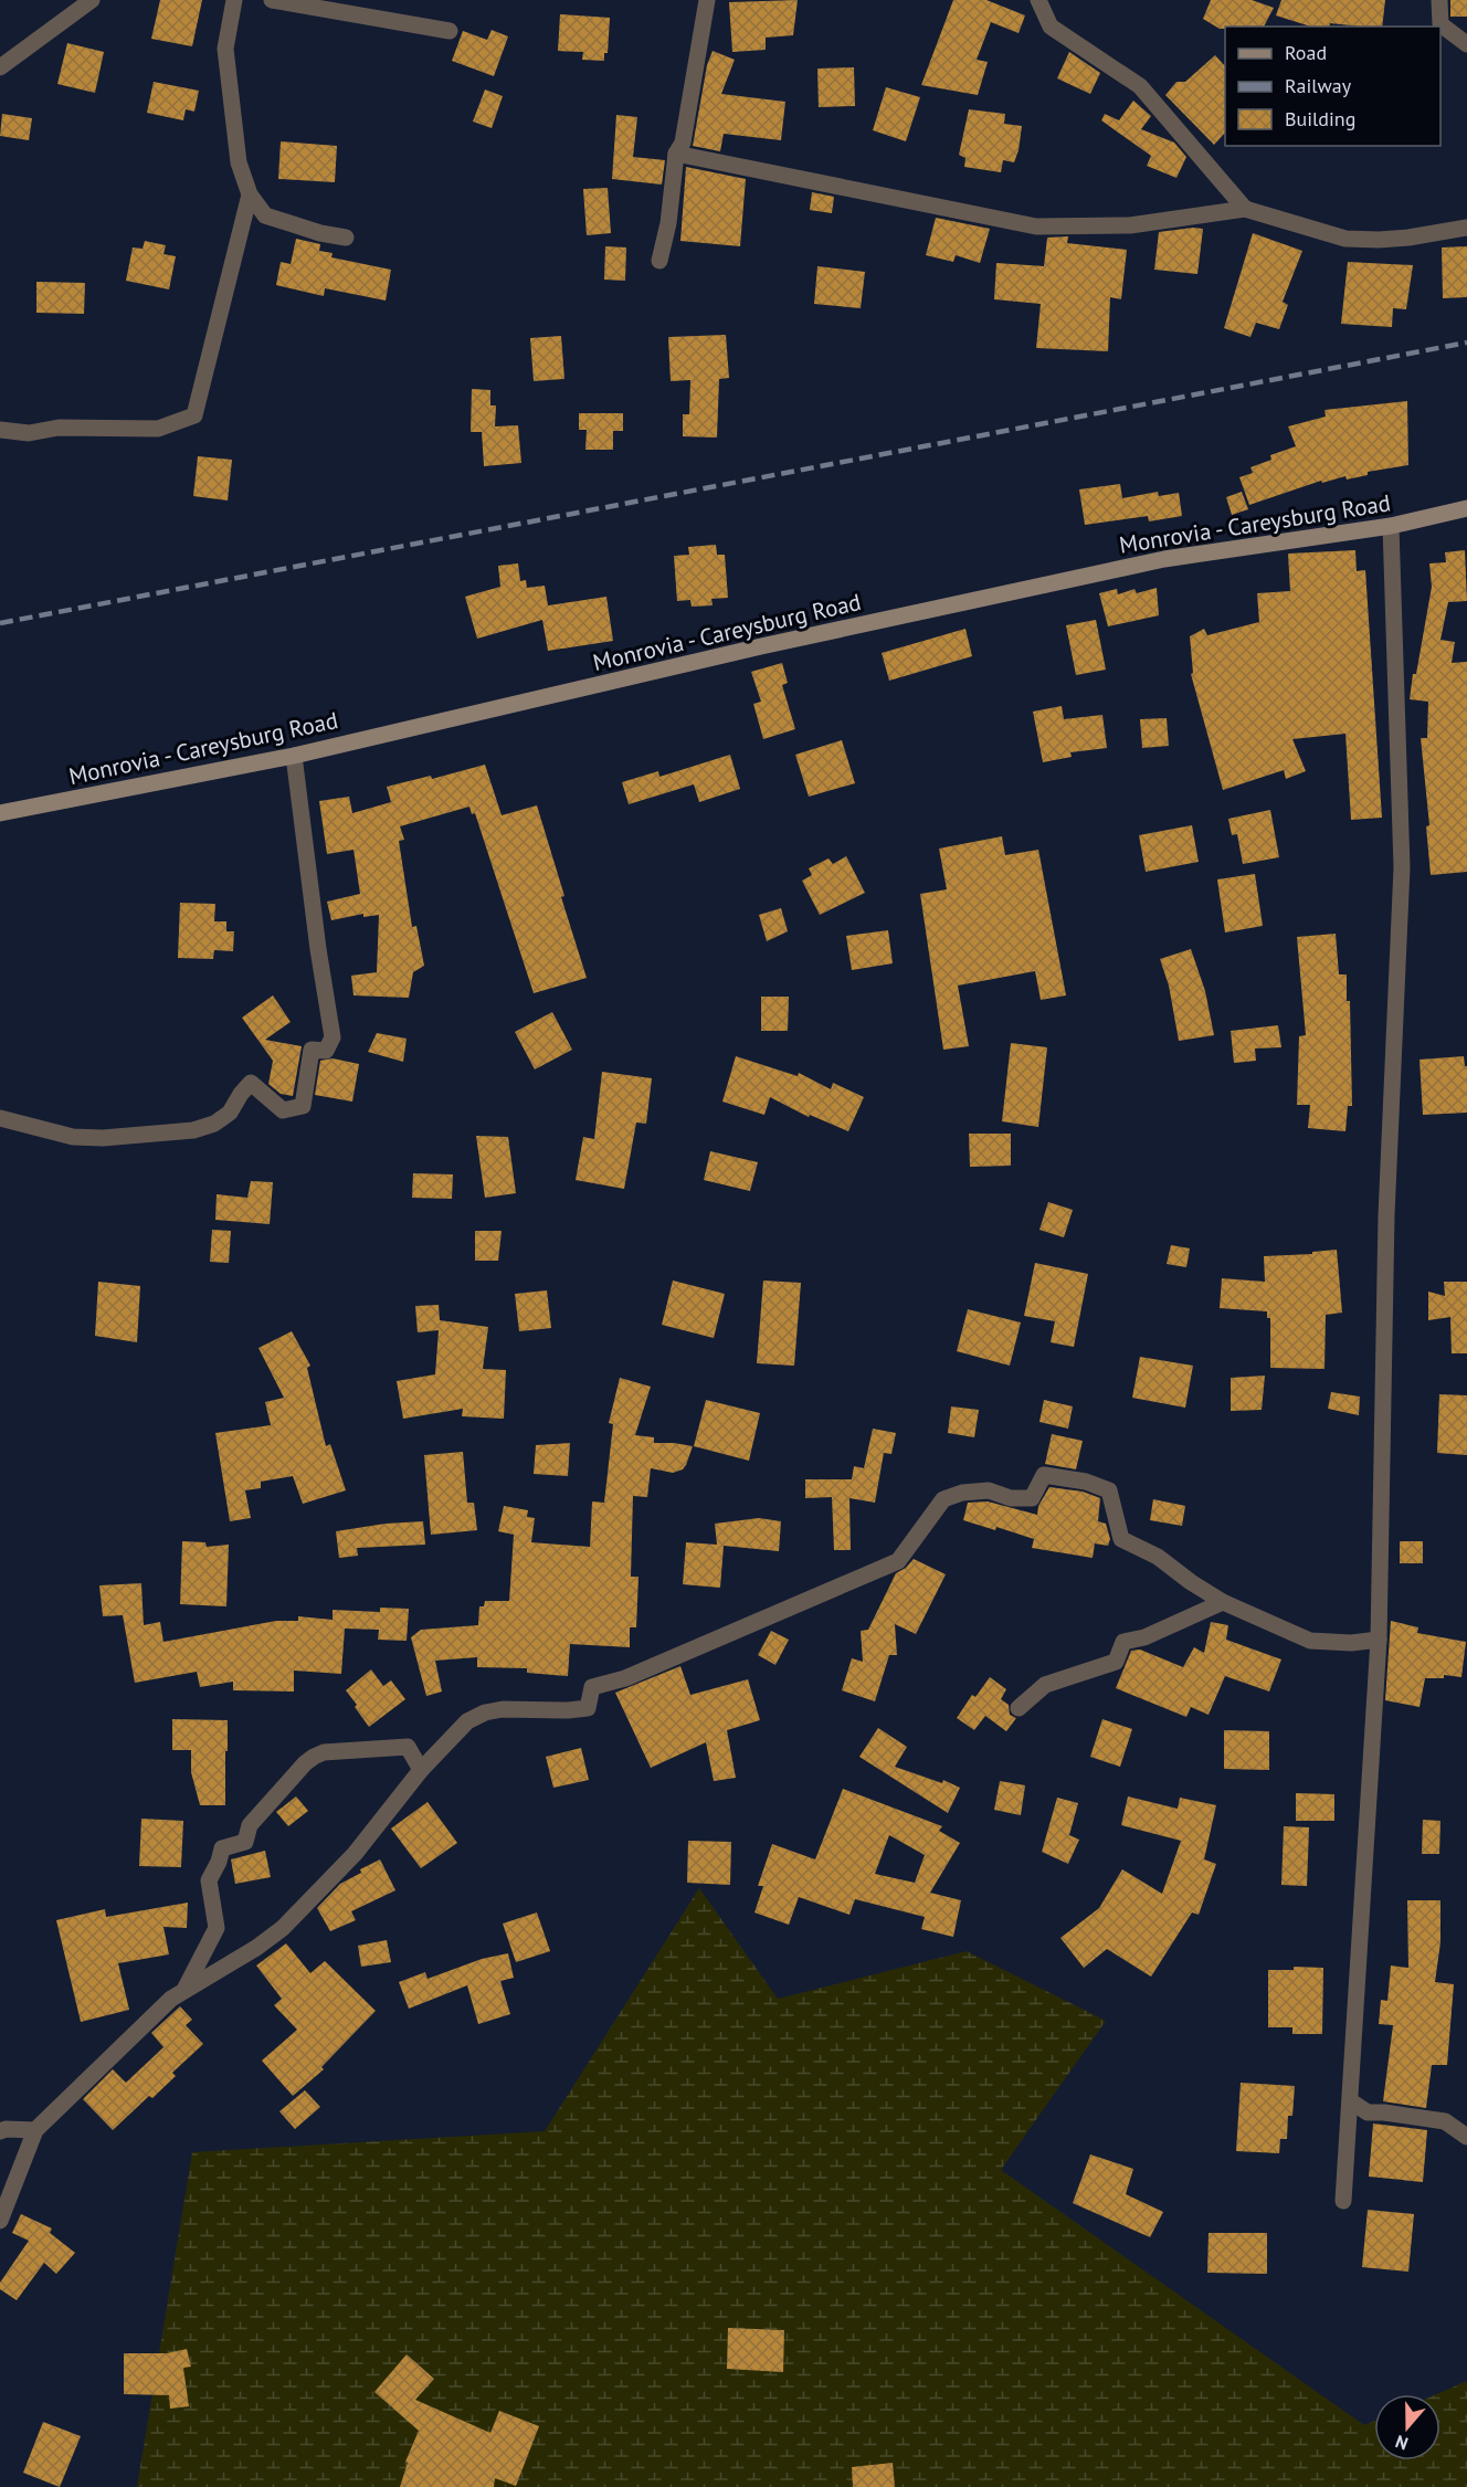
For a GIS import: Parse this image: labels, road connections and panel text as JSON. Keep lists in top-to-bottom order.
{
  "streets": {
    "main road": ["Monrovia - Careysburg Road"]
  },
  "legend": ["Road", "Railway", "Building"],
  "north": "bottom"
}
